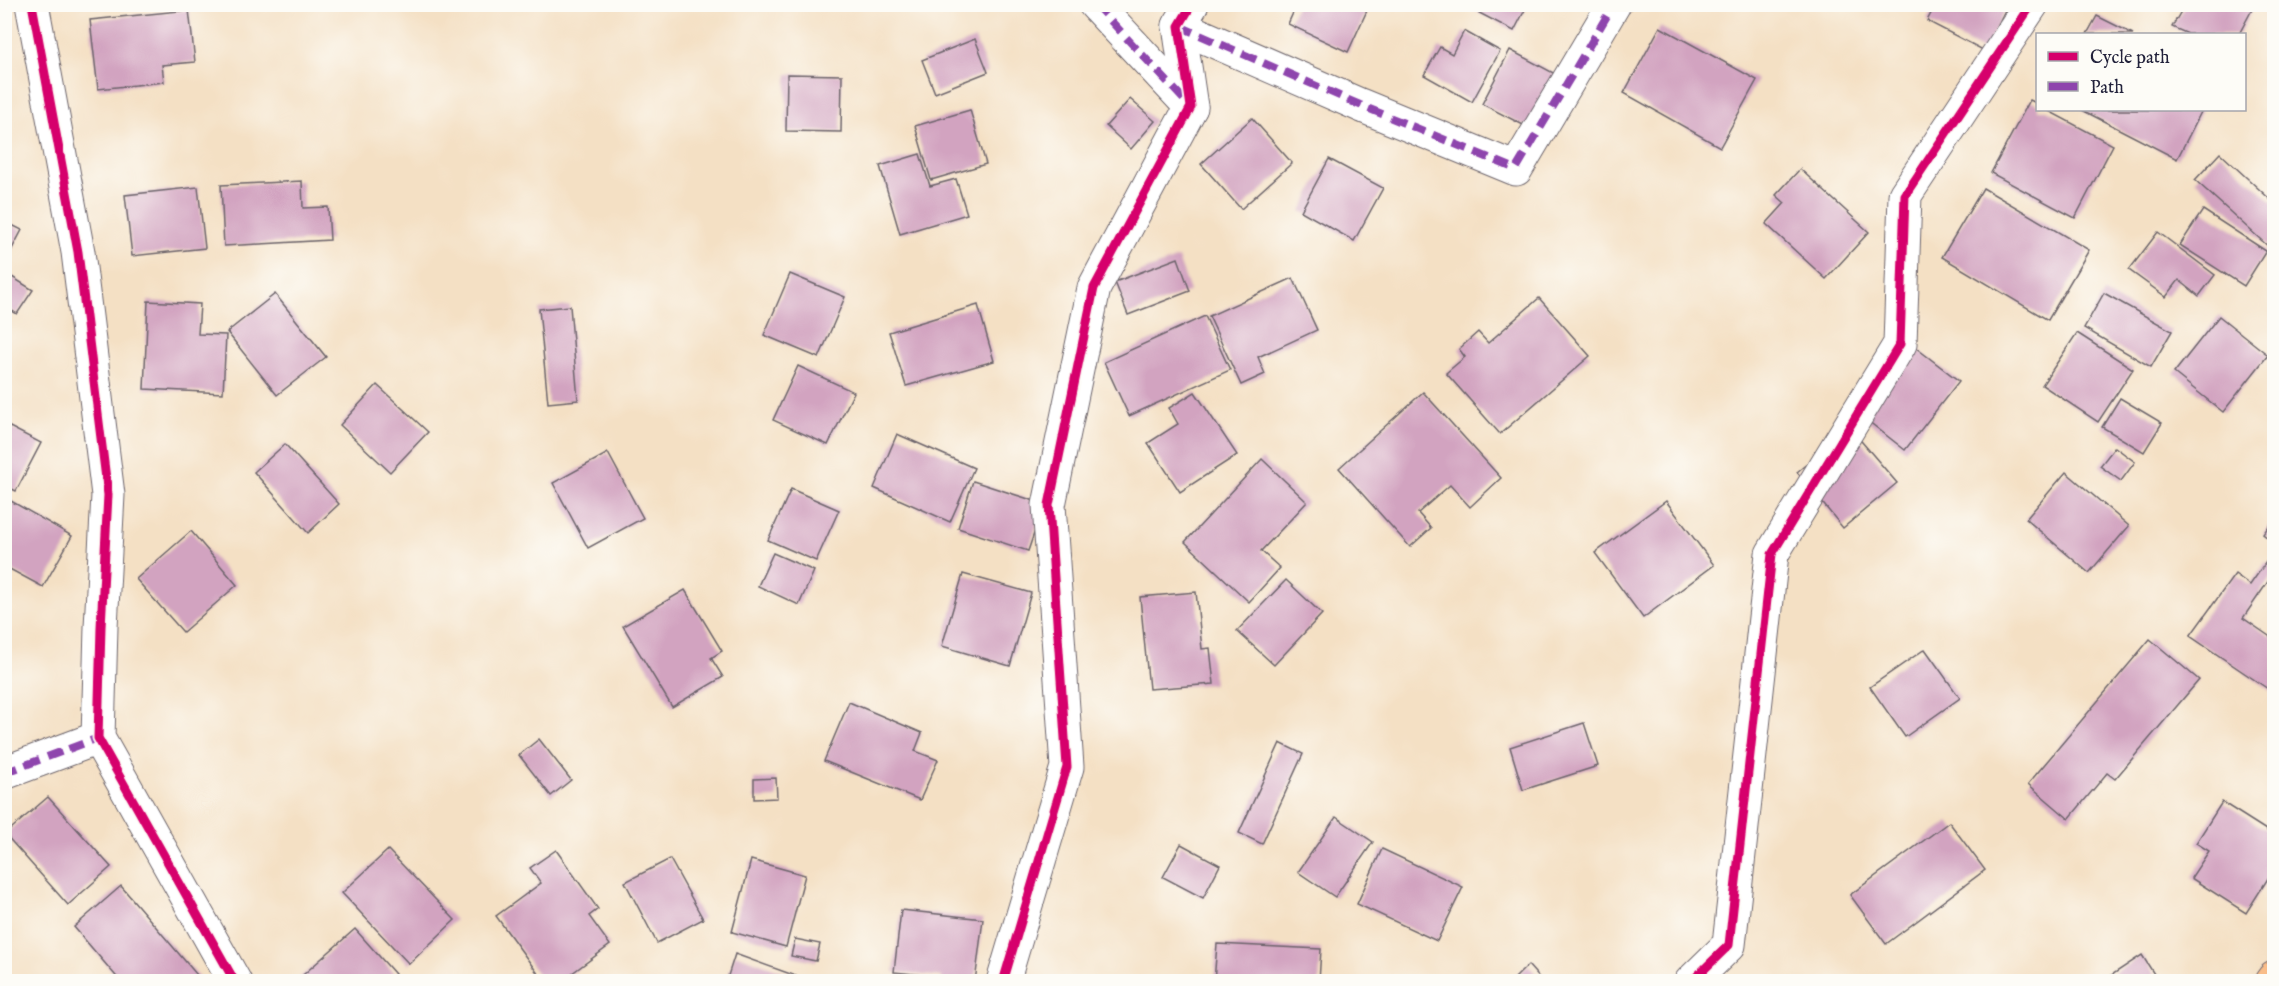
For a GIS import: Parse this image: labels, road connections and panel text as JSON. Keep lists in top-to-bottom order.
{
  "legend": ["Cycle path", "Path"]
}
